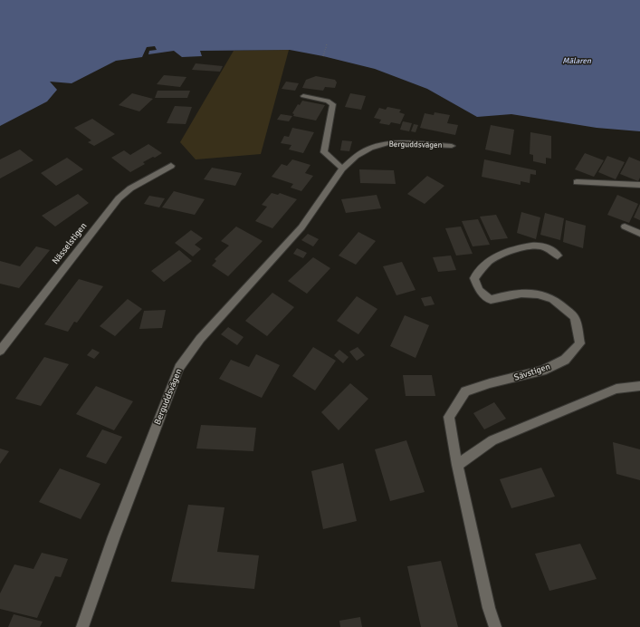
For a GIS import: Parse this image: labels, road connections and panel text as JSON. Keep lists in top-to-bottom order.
{
  "streets": {
    "street": ["Berguddsvägen", "Nässelstigen", "Sävstigen"]
  },
  "water": ["Mälaren"]
}
